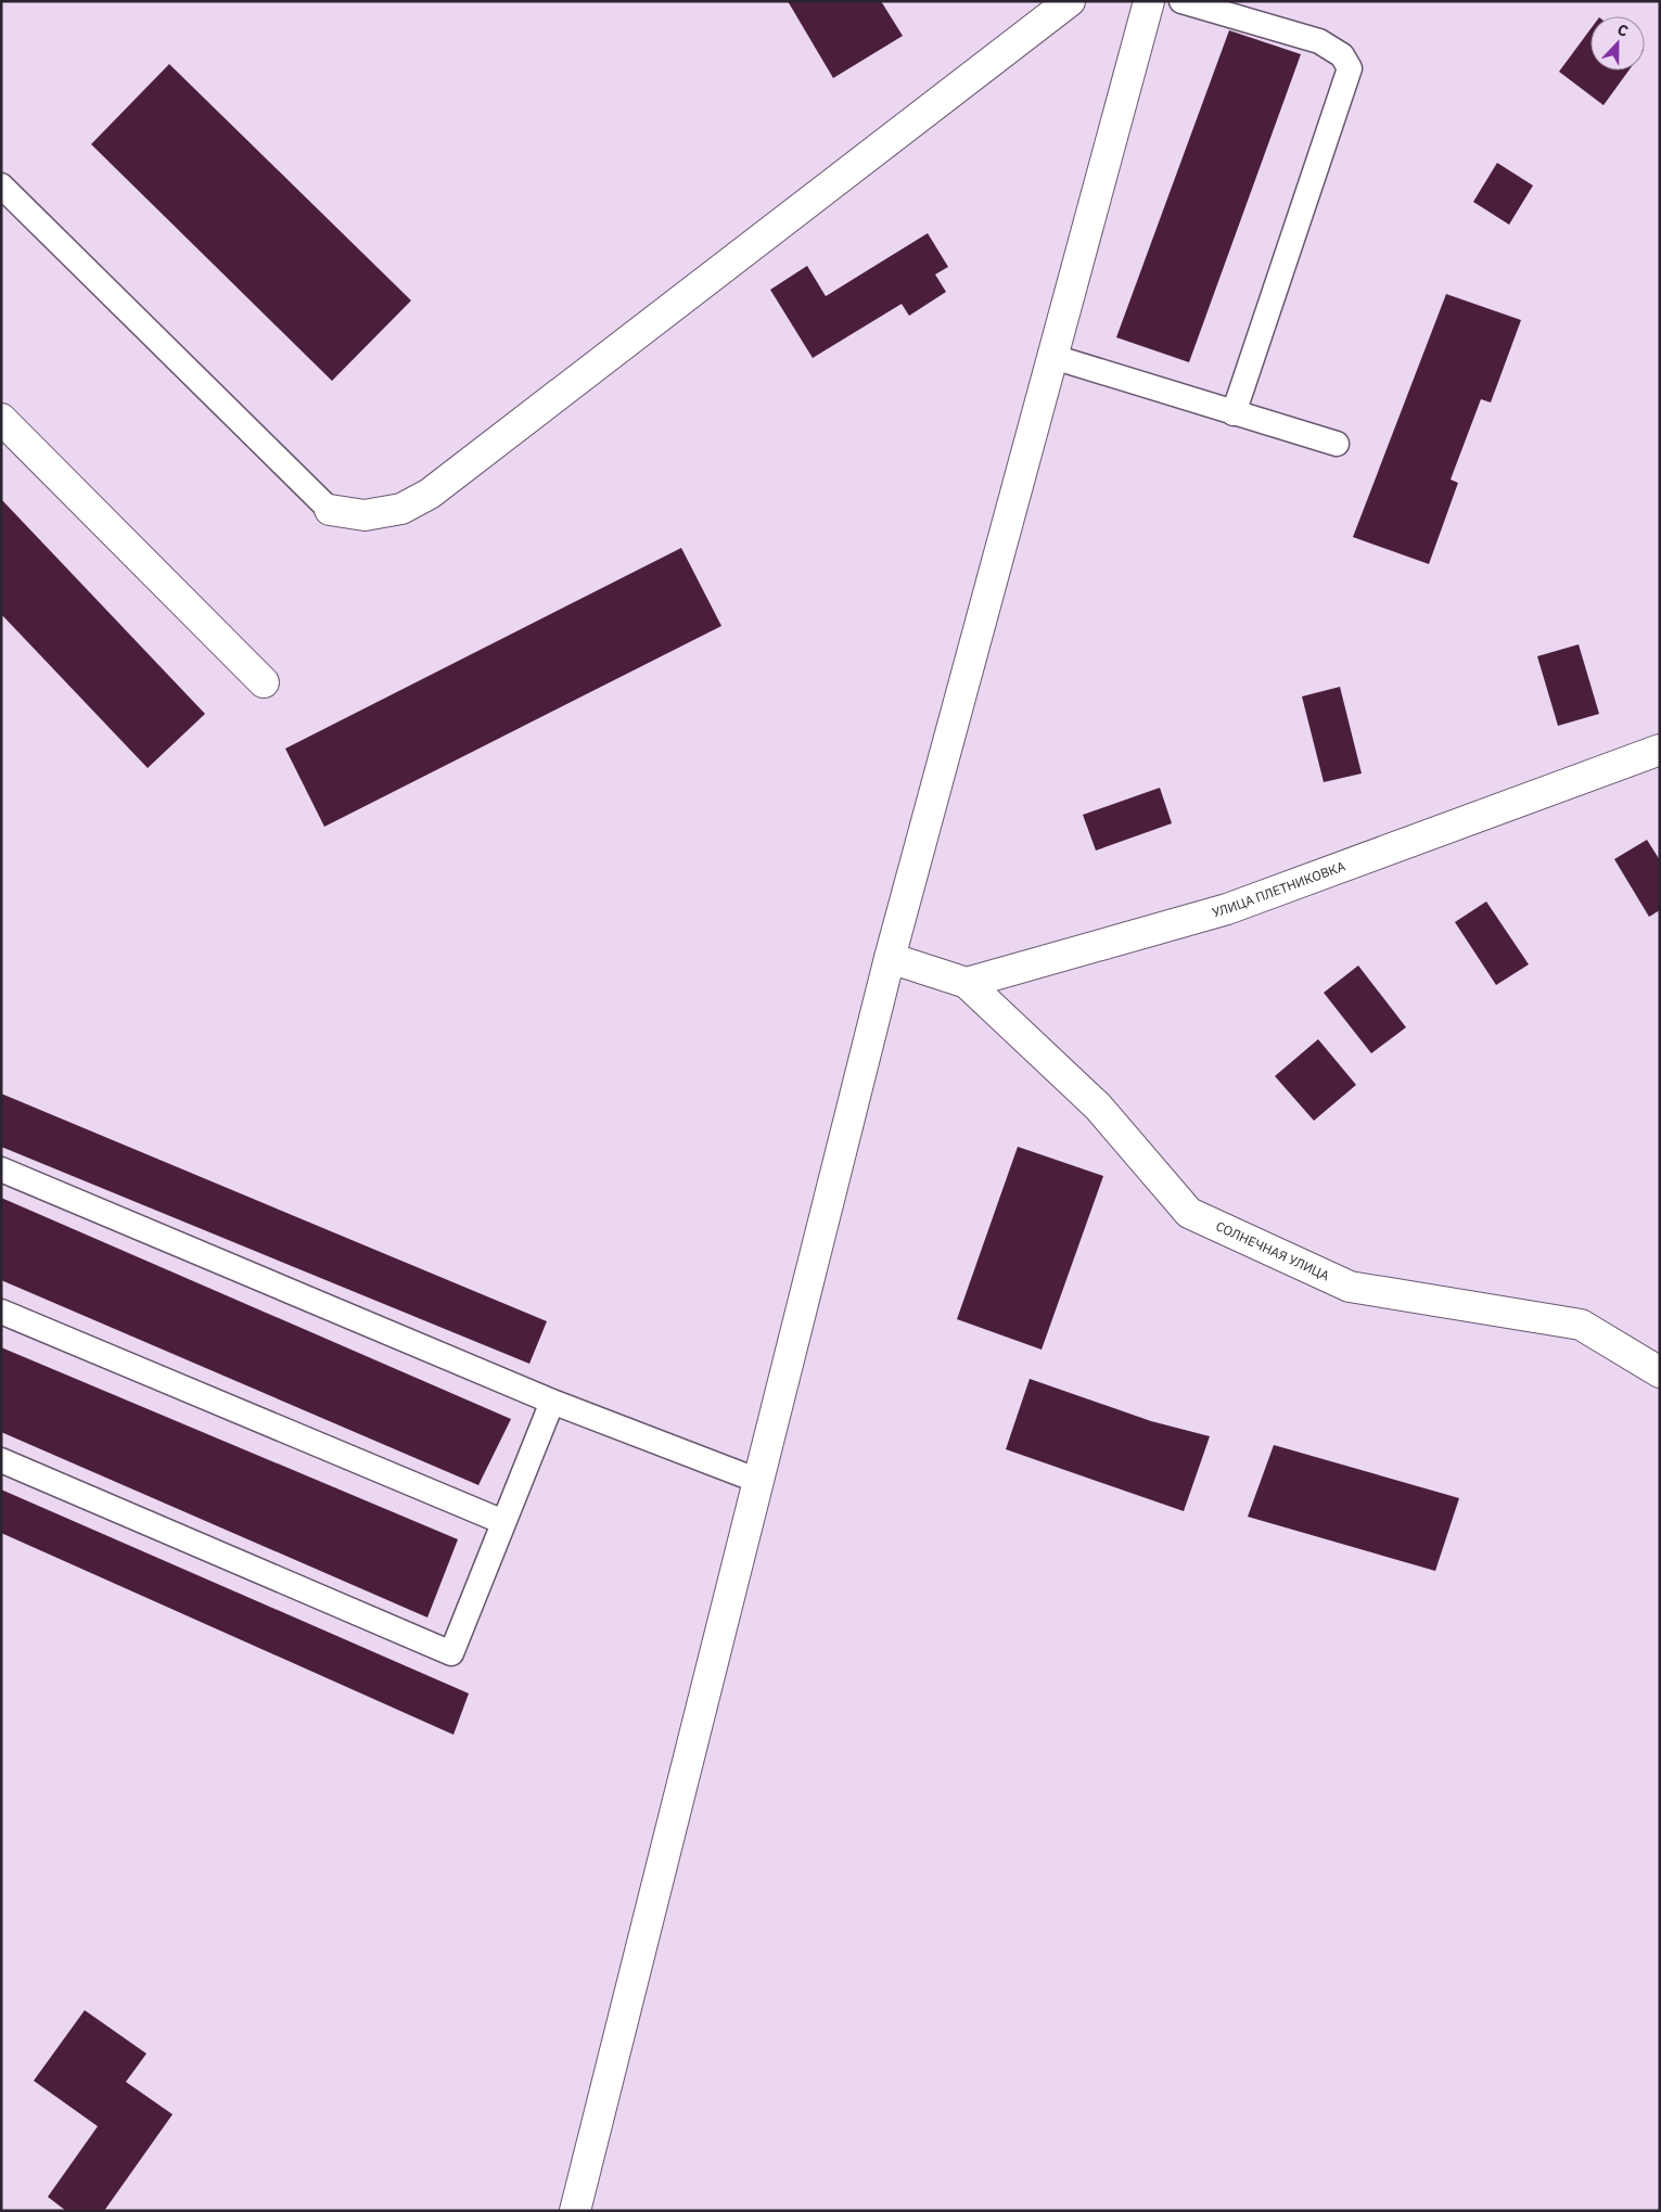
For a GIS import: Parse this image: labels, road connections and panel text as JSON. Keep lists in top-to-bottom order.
{
  "streets": {
    "street": ["УЛИЦА ПЛЕТНИКОВКА", "СОЛНЕЧНАЯ УЛИЦА"]
  },
  "crossings": [
    ["УЛИЦА ПЛЕТНИКОВКА", "СОЛНЕЧНАЯ УЛИЦА"]
  ],
  "north": "top"
}
